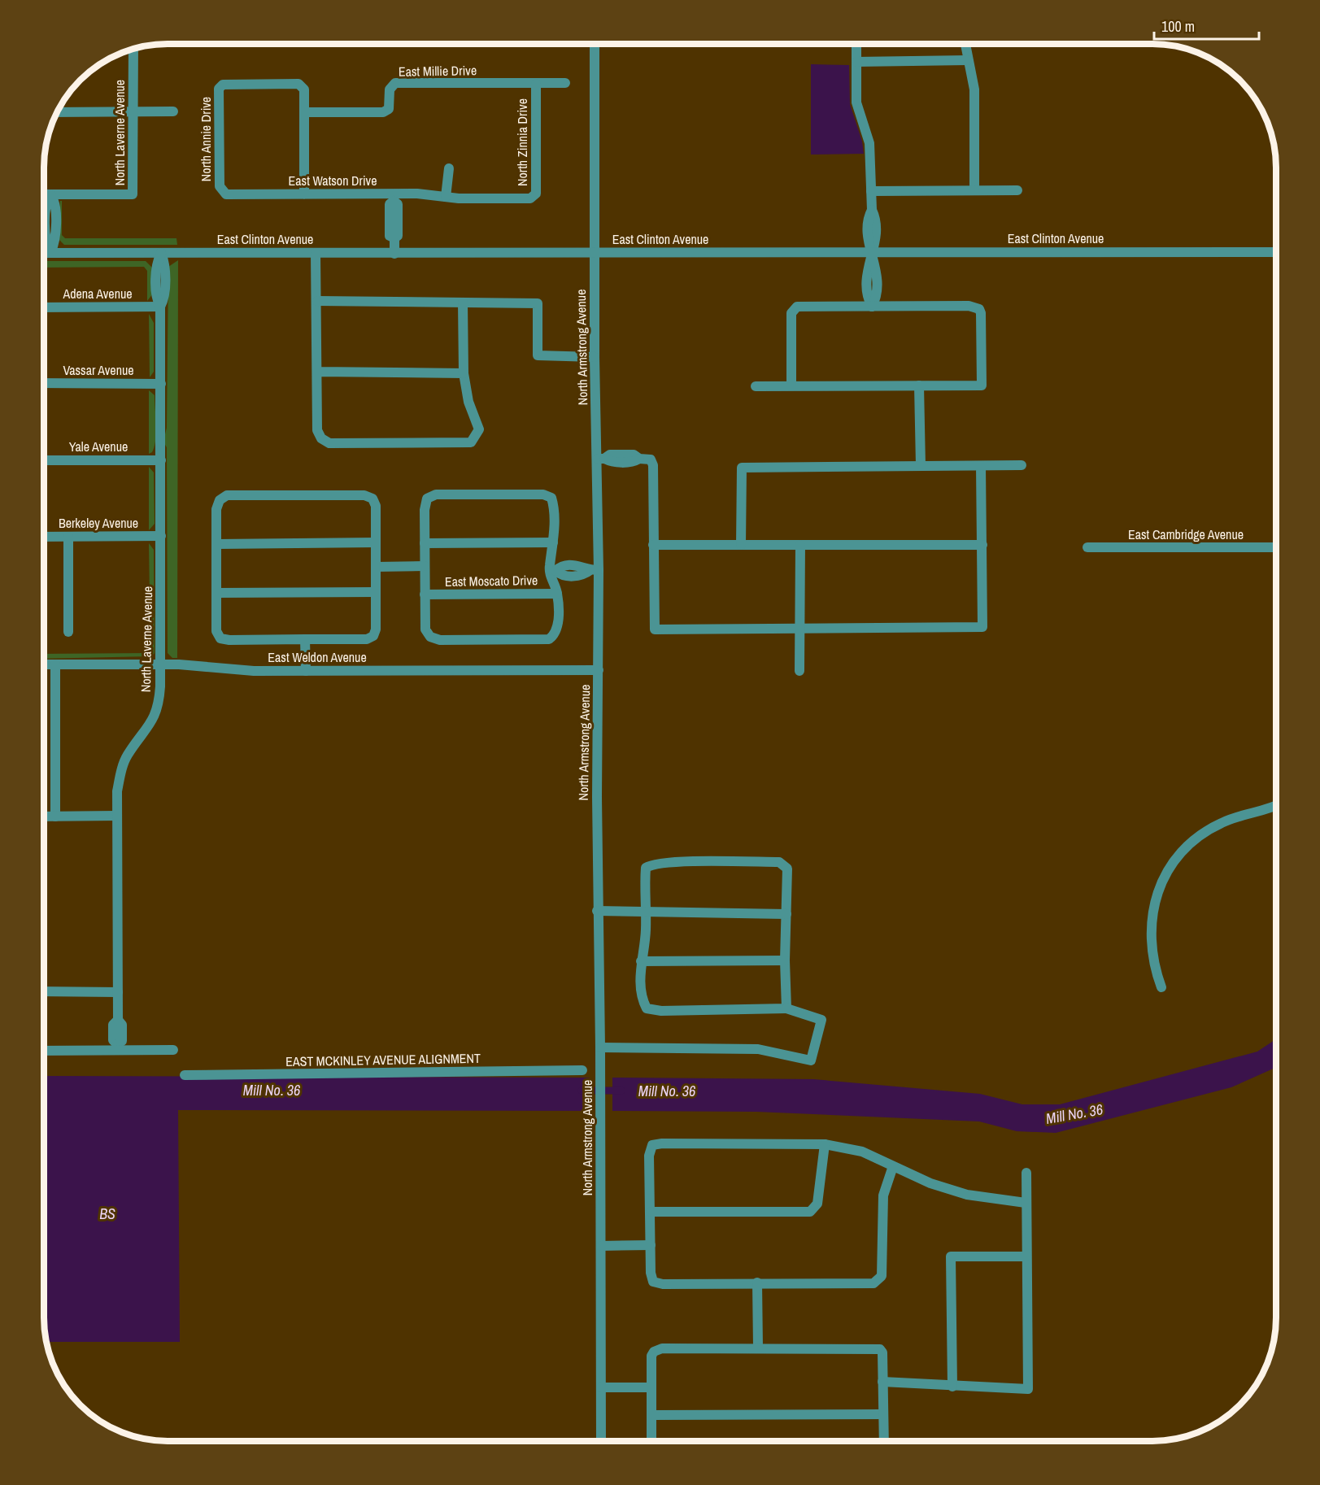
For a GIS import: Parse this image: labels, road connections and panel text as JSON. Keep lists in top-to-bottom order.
{
  "streets": {
    "street": [
      "East Millie Drive",
      "North Laverne Avenue",
      "North Annie Drive",
      "North Zinnia Drive",
      "East Watson Drive",
      "East Clinton Avenue",
      "Adena Avenue",
      "North Armstrong Avenue",
      "Vassar Avenue",
      "Yale Avenue",
      "Berkeley Avenue",
      "East Cambridge Avenue",
      "East Moscato Drive",
      "East Weldon Avenue",
      "EAST MCKINLEY AVENUE ALIGNMENT"
    ]
  },
  "crossings": [
    ["East Millie Drive", "North Annie Drive"],
    ["East Millie Drive", "North Zinnia Drive"],
    ["North Laverne Avenue", "East Clinton Avenue"],
    ["North Laverne Avenue", "Adena Avenue"],
    ["North Laverne Avenue", "Vassar Avenue"],
    ["North Laverne Avenue", "Yale Avenue"],
    ["North Laverne Avenue", "Berkeley Avenue"],
    ["North Laverne Avenue", "East Weldon Avenue"],
    ["North Annie Drive", "East Watson Drive"],
    ["North Zinnia Drive", "East Watson Drive"],
    ["East Clinton Avenue", "North Armstrong Avenue"],
    ["North Armstrong Avenue", "East Weldon Avenue"]
  ],
  "water": ["Mill No. 36", "BS"],
  "scale_bar": "100 m"
}
